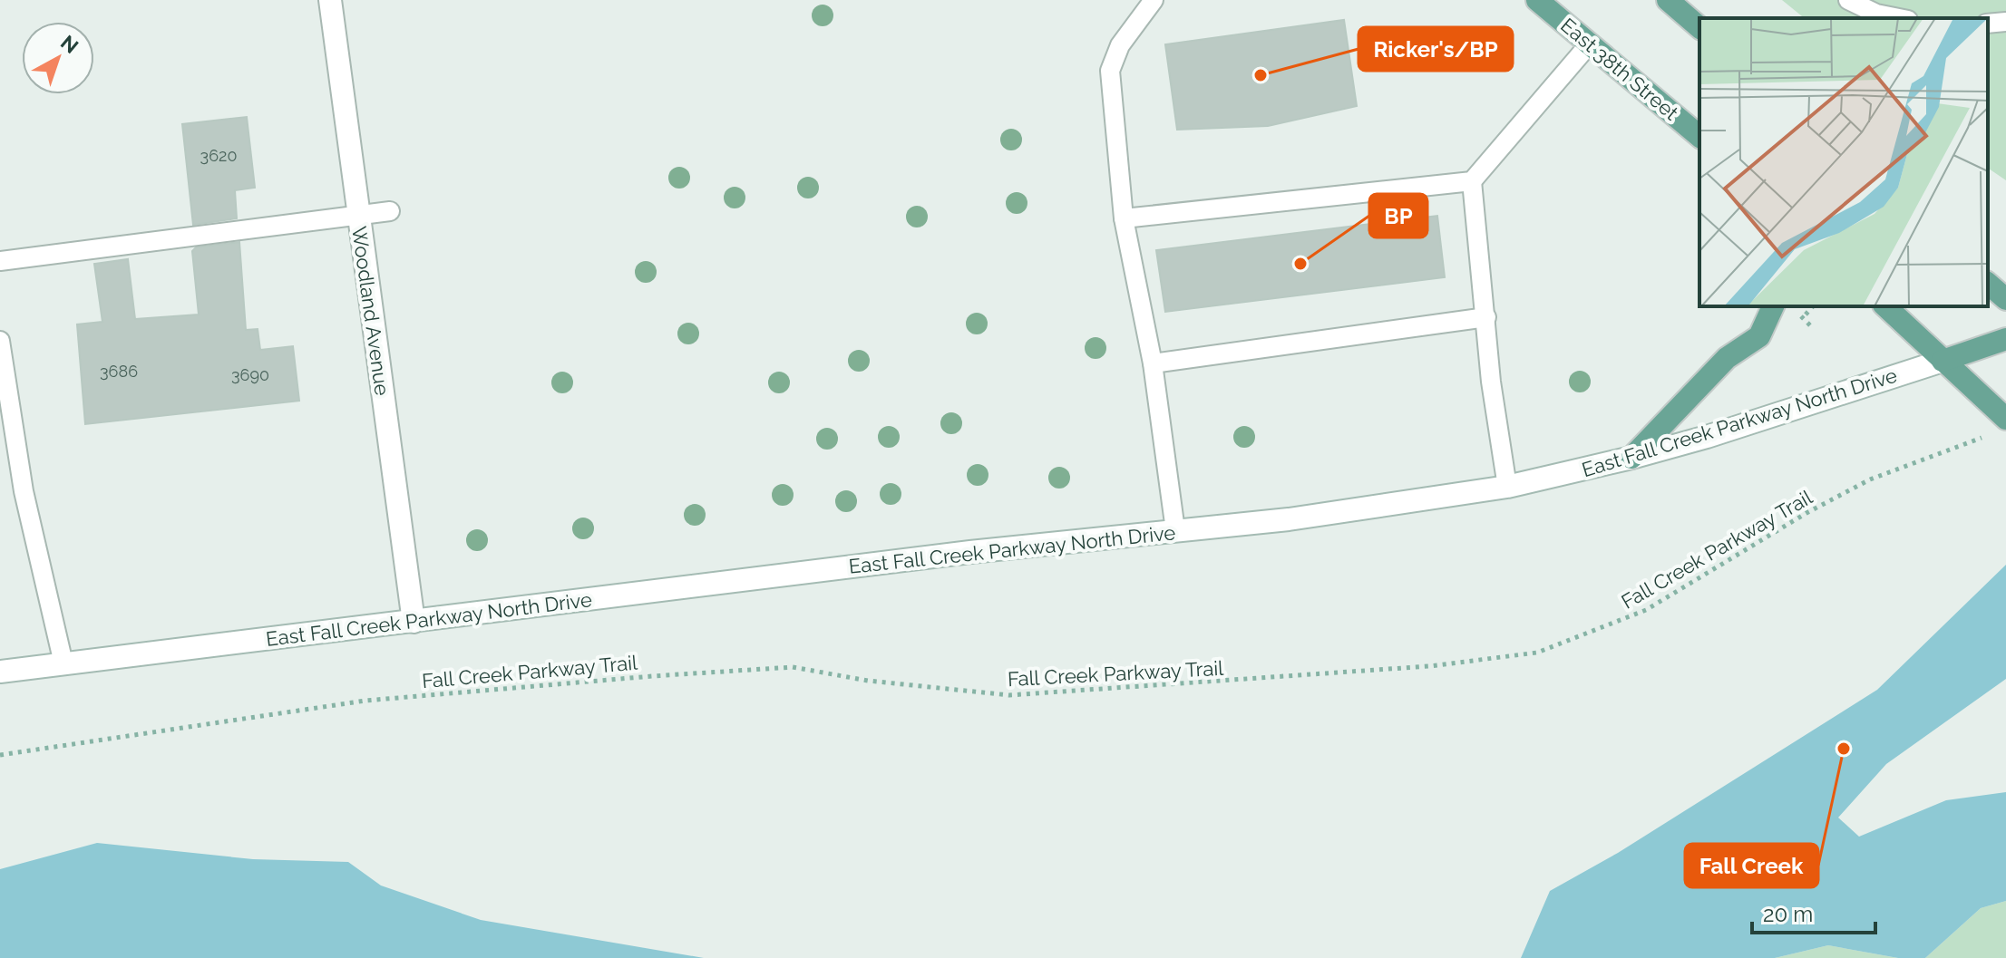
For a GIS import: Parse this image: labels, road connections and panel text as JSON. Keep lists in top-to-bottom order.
{
  "streets": {
    "main road": ["East 38th Street", "Woodland Avenue", "East Fall Creek Parkway North Drive"],
    "path": ["Fall Creek Parkway Trail"]
  },
  "crossings": [
    ["Woodland Avenue", "East Fall Creek Parkway North Drive"]
  ],
  "places": ["Ricker's/BP", "BP", "Fall Creek"],
  "house_numbers": ["3620", "3686", "3690"],
  "scale_bar": "20 m",
  "north": "top right"
}
